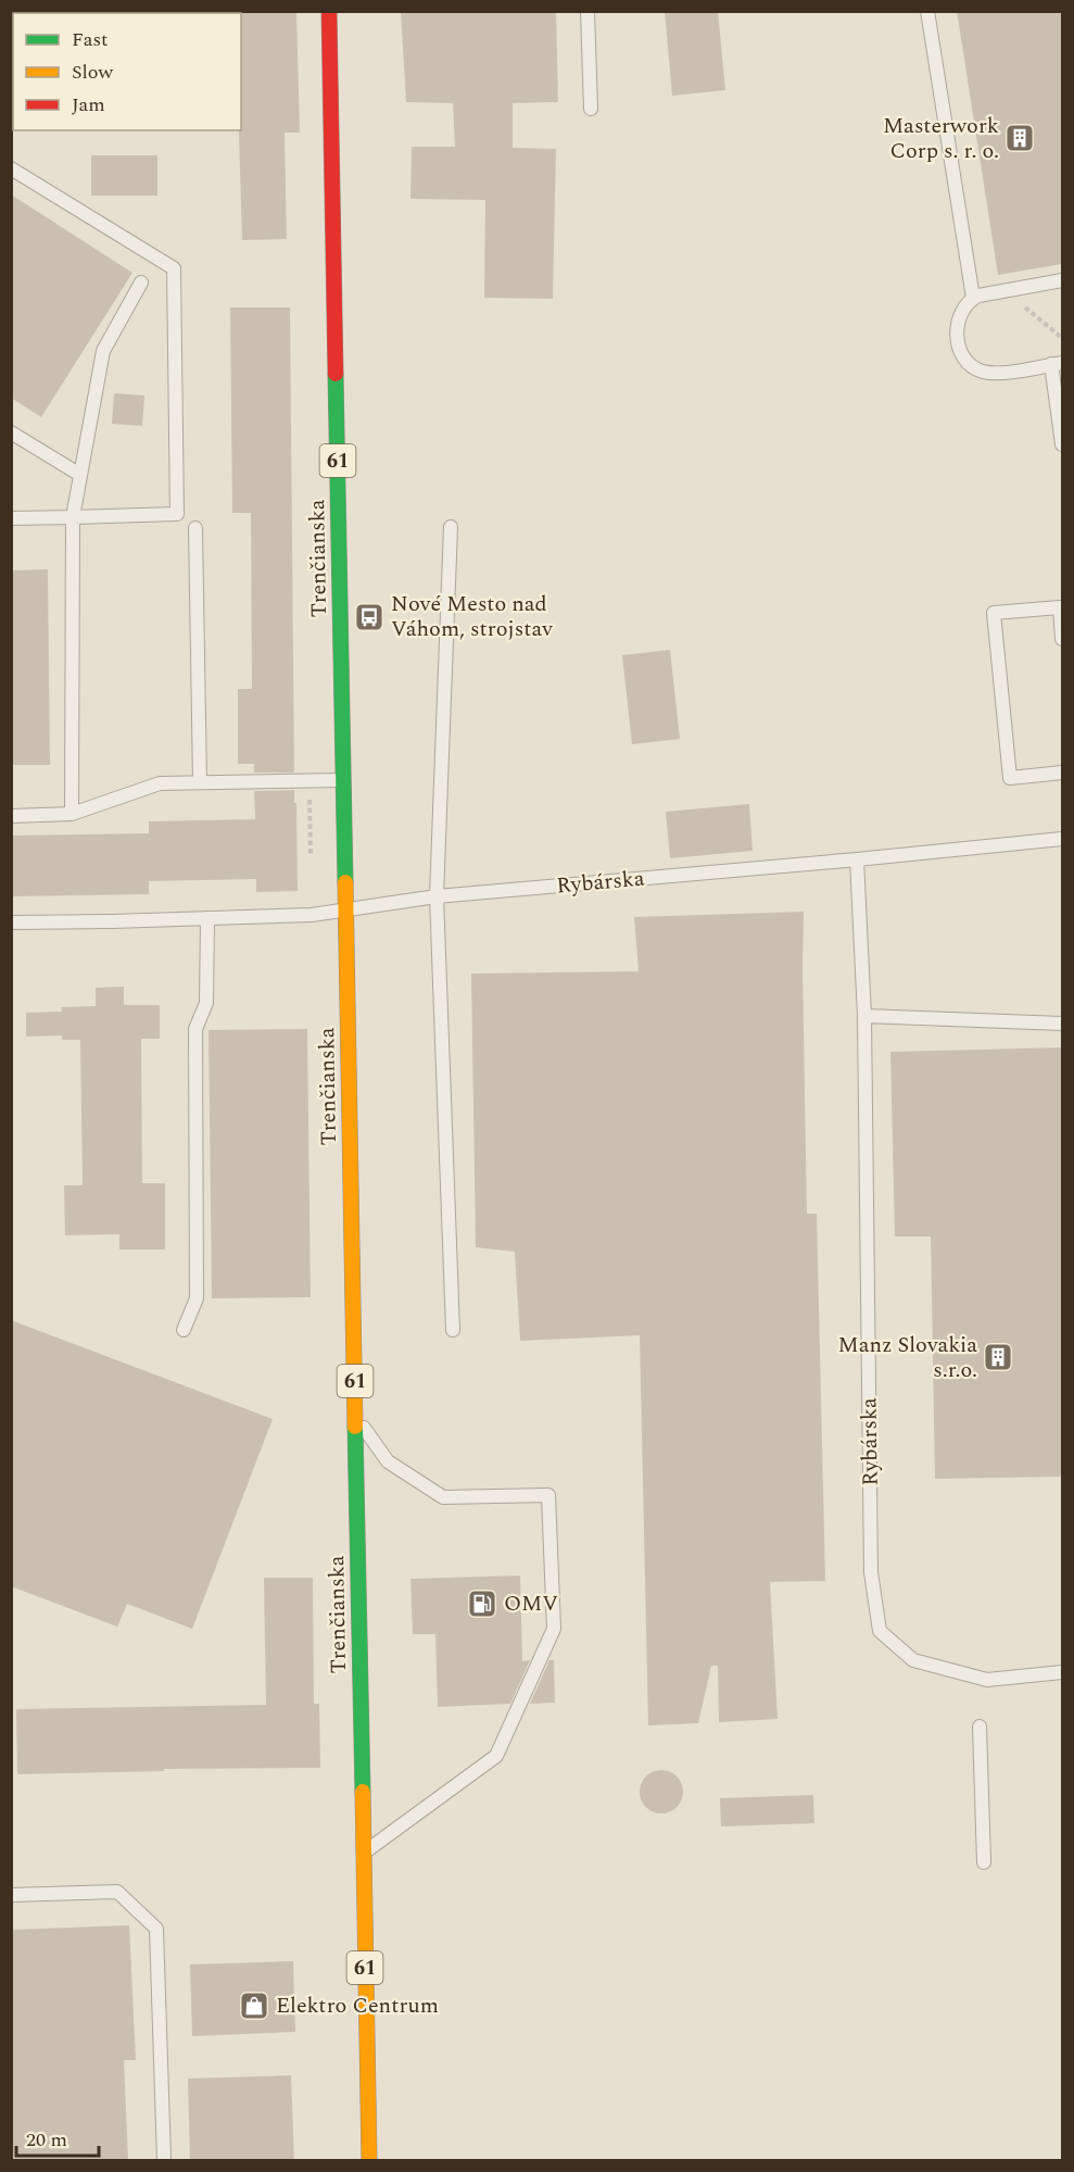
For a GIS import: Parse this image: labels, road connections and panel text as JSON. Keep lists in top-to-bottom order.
{
  "streets": {
    "main road": ["61", "Trenčianska"],
    "lane": ["Rybárska"]
  },
  "crossings": [
    ["Trenčianska", "Rybárska"]
  ],
  "places": {
    "building": ["Masterwork Corp s. r. o.", "Manz Slovakia s.r.o."],
    "bus stop": ["Nové Mesto nad Váhom, strojstav"],
    "fuel station": ["OMV"],
    "shop": ["Elektro Centrum"]
  },
  "legend": ["Fast", "Slow", "Jam"],
  "scale_bar": "20 m"
}
